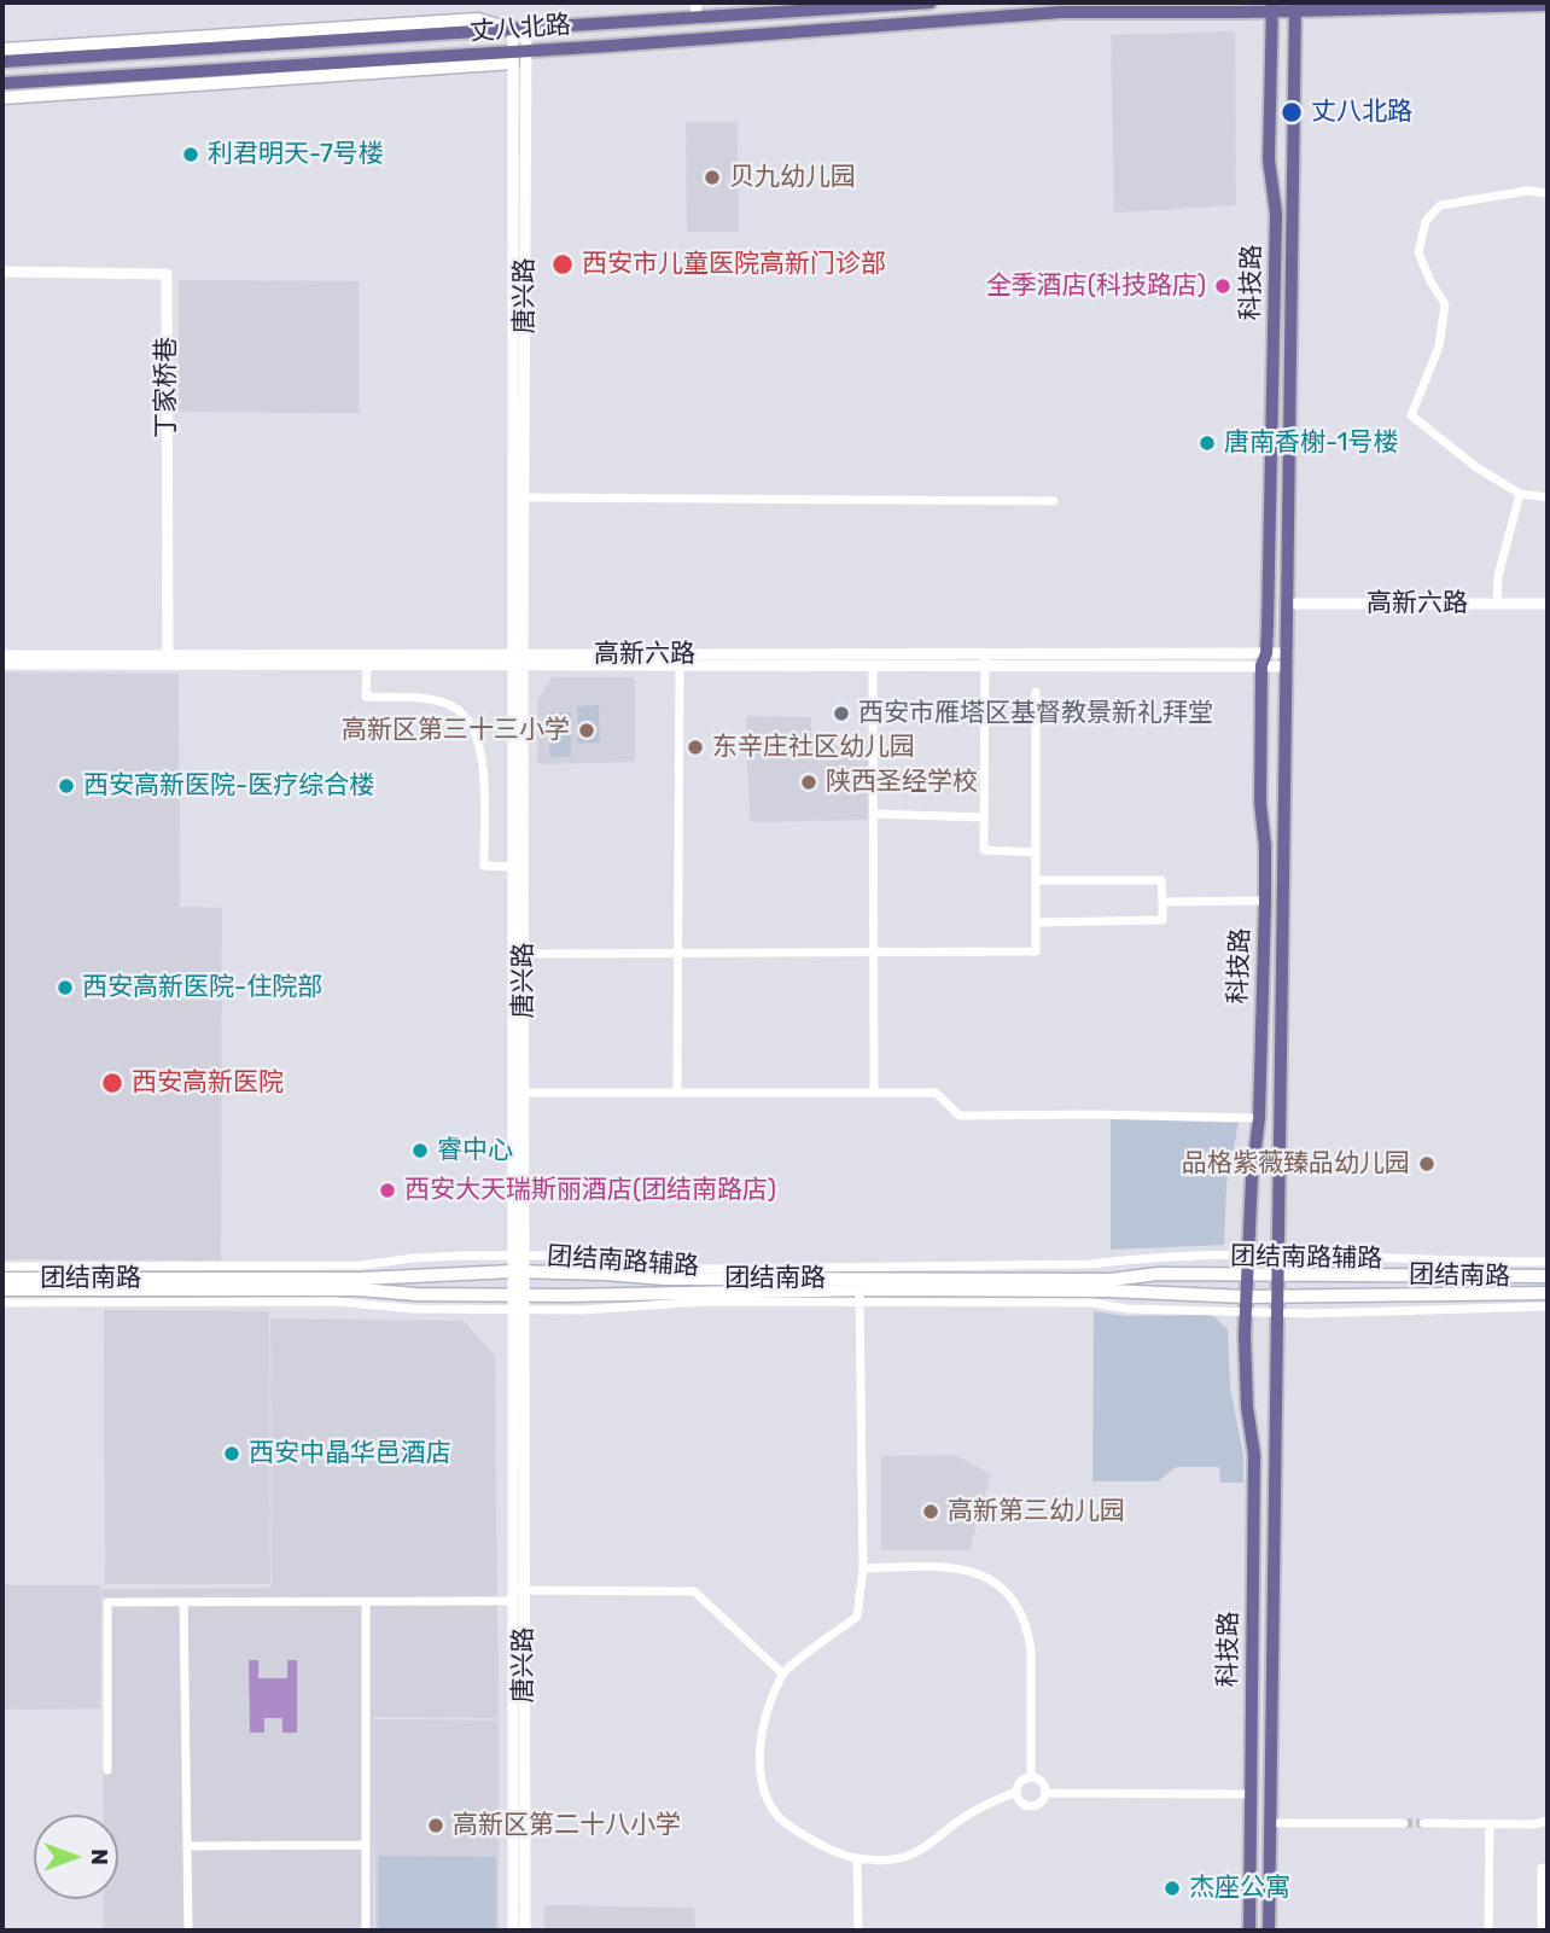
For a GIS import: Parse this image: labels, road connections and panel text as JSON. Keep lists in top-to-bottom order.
{
  "streets": {
    "main road": ["丈八北路", "科技路", "团结南路"],
    "street": [
      "唐兴路",
      "丁家桥巷",
      "高新六路",
      "团结南路辅路"
    ]
  },
  "crossings": [
    ["丈八北路", "科技路"],
    ["丈八北路", "唐兴路"],
    ["科技路", "高新六路"],
    ["科技路", "团结南路辅路"],
    ["科技路", "团结南路"],
    ["唐兴路", "高新六路"],
    ["唐兴路", "团结南路辅路"],
    ["唐兴路", "团结南路"],
    ["丁家桥巷", "高新六路"],
    ["团结南路辅路", "团结南路"]
  ],
  "places": [
    "丈八北路",
    "利君明天-7号楼",
    "贝九幼儿园",
    "西安市儿童医院高新门诊部",
    "全季酒店(科技路店)",
    "唐南香榭-1号楼",
    "西安市雁塔区基督教景新礼拜堂",
    "高新区第三十三小学",
    "东辛庄社区幼儿园",
    "陕西圣经学校",
    "西安高新医院-医疗综合楼",
    "西安高新医院-住院部",
    "西安高新医院",
    "睿中心",
    "品格紫薇臻品幼儿园",
    "西安大天瑞斯丽酒店(团结南路店)",
    "西安中晶华邑酒店",
    "高新第三幼儿园",
    "高新区第二十八小学",
    "杰座公寓"
  ],
  "north": "right"
}
